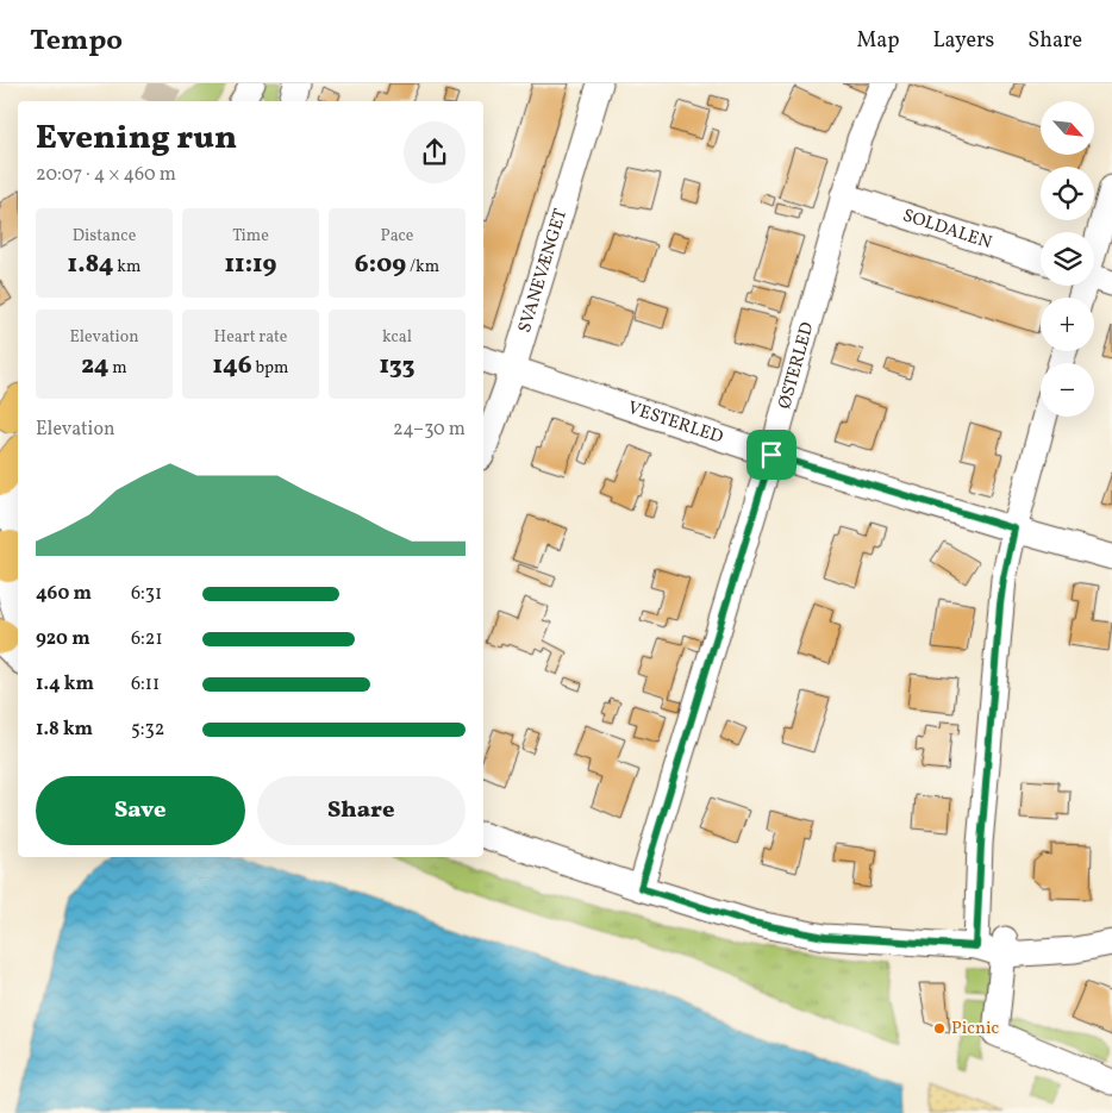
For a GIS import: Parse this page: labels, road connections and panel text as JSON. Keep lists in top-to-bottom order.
{
  "streets": {
    "street": [
      "SOLDALEN",
      "SVANEVÆNGET",
      "ØSTERLED",
      "VESTERLED"
    ]
  },
  "crossings": [
    ["SOLDALEN", "ØSTERLED"],
    ["SVANEVÆNGET", "VESTERLED"],
    ["ØSTERLED", "VESTERLED"]
  ],
  "places": ["Picnic"],
  "north": "bottom right",
  "page": {
    "header": "Tempo",
    "nav": ["Map", "Layers", "Share"],
    "map_buttons": ["+", "−"],
    "heading": ["Evening run", "20:07 · 4 × 460 m"],
    "stats": [
      ["Distance", "1.84 km"],
      ["Time", "11:19"],
      ["Pace", "6:09 /km"],
      ["Elevation", "24 m"],
      ["Heart rate", "146 bpm"],
      ["kcal", "133"]
    ],
    "chart": ["Elevation", "24–30 m"],
    "list": [
      {
        "name": "460 m",
        "note": "6:31"
      },
      {
        "name": "920 m",
        "note": "6:21"
      },
      {
        "name": "1.4 km",
        "note": "6:11"
      },
      {
        "name": "1.8 km",
        "note": "5:32"
      }
    ],
    "buttons": ["Save", "Share"]
  }
}
